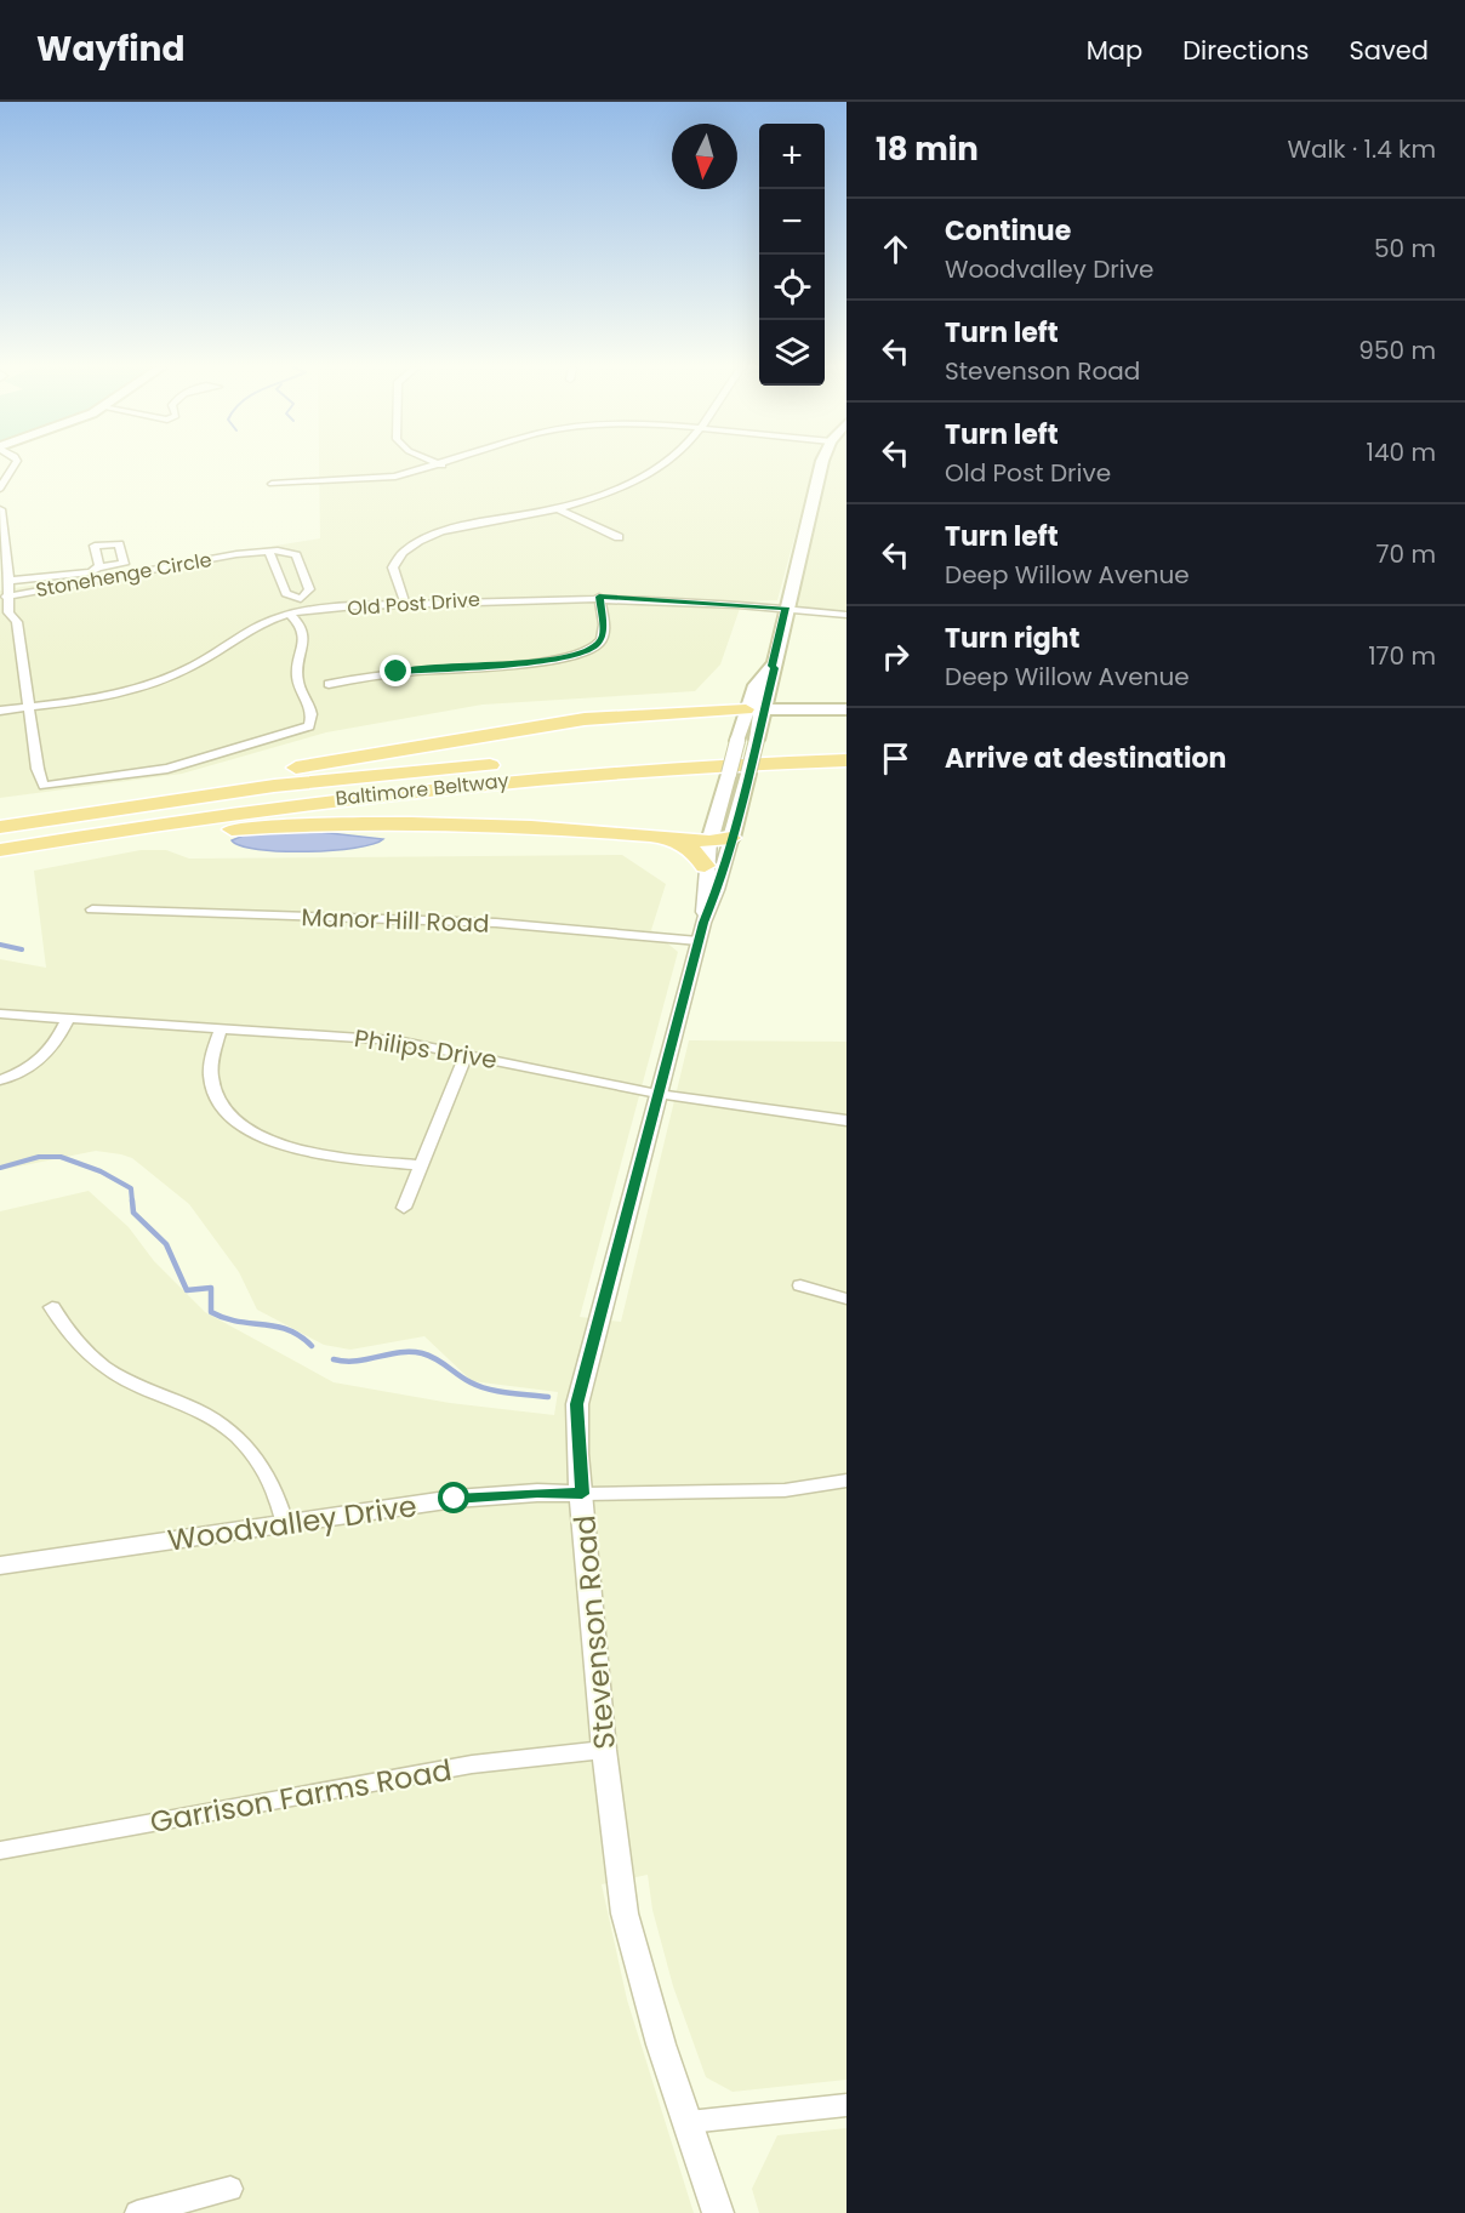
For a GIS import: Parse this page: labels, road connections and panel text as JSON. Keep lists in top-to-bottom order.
{
  "streets": {
    "highway": ["Baltimore Beltway"],
    "main road": ["Stevenson Road"],
    "street": [
      "Stonehenge Circle",
      "Old Post Drive",
      "Manor Hill Road",
      "Philips Drive",
      "Woodvalley Drive",
      "Garrison Farms Road"
    ]
  },
  "crossings": [
    ["Stonehenge Circle", "Old Post Drive"],
    ["Old Post Drive", "Stevenson Road"],
    ["Manor Hill Road", "Stevenson Road"],
    ["Philips Drive", "Stevenson Road"],
    ["Woodvalley Drive", "Stevenson Road"],
    ["Stevenson Road", "Garrison Farms Road"]
  ],
  "north": "bottom",
  "page": {
    "header": "Wayfind",
    "nav": ["Map", "Directions", "Saved"],
    "heading": ["18 min", "Walk · 1.4 km"],
    "map_buttons": ["+", "−"],
    "list": [
      ["Continue", "Woodvalley Drive", "50 m"],
      ["Turn left", "Stevenson Road", "950 m"],
      ["Turn left", "Old Post Drive", "140 m"],
      ["Turn left", "Deep Willow Avenue", "70 m"],
      ["Turn right", "Deep Willow Avenue", "170 m"],
      "Arrive at destination"
    ]
  }
}
